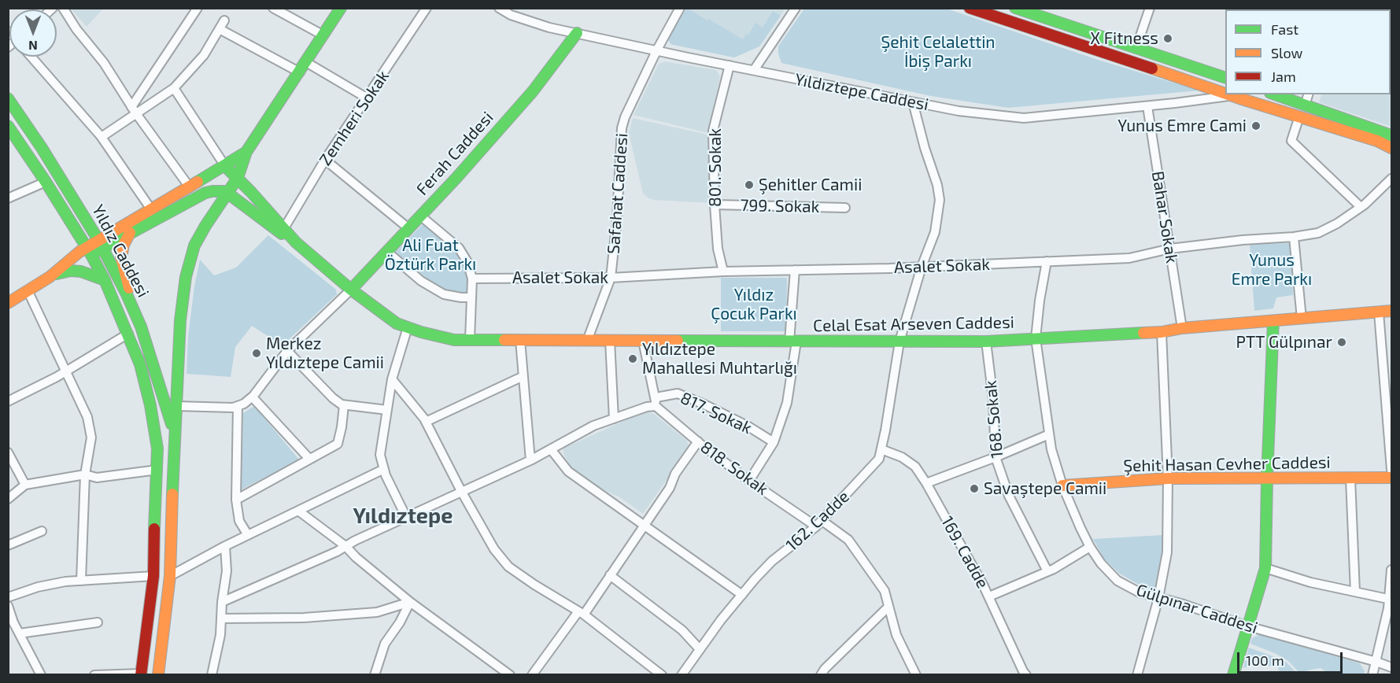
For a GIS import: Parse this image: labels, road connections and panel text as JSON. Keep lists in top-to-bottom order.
{
  "streets": {
    "main road": [
      "Ferah Caddesi",
      "Yıldız Caddesi",
      "Celal Esat Arseven Caddesi",
      "Şehit Hasan Cevher Caddesi"
    ],
    "street": [
      "Yıldıztepe Caddesi",
      "Zemheri Sokak",
      "801. Sokak",
      "Safahat Caddesi",
      "799. Sokak",
      "Bahar Sokak",
      "Asalet Sokak",
      "817. Sokak",
      "168. Sokak",
      "818. Sokak",
      "162. Cadde",
      "169. Cadde",
      "Gülpınar Caddesi"
    ]
  },
  "crossings": [
    ["Yıldıztepe Caddesi", "Ferah Caddesi"],
    ["Yıldıztepe Caddesi", "801. Sokak"],
    ["Yıldıztepe Caddesi", "Safahat Caddesi"],
    ["Yıldıztepe Caddesi", "Bahar Sokak"],
    ["Yıldıztepe Caddesi", "162. Cadde"],
    ["Ferah Caddesi", "Celal Esat Arseven Caddesi"],
    ["801. Sokak", "799. Sokak"],
    ["801. Sokak", "Asalet Sokak"],
    ["Safahat Caddesi", "Asalet Sokak"],
    ["Safahat Caddesi", "Celal Esat Arseven Caddesi"],
    ["Bahar Sokak", "Asalet Sokak"],
    ["Bahar Sokak", "Celal Esat Arseven Caddesi"],
    ["Asalet Sokak", "162. Cadde"],
    ["Asalet Sokak", "Gülpınar Caddesi"],
    ["Celal Esat Arseven Caddesi", "168. Sokak"],
    ["Celal Esat Arseven Caddesi", "162. Cadde"],
    ["Celal Esat Arseven Caddesi", "Gülpınar Caddesi"],
    ["817. Sokak", "818. Sokak"],
    ["Şehit Hasan Cevher Caddesi", "Gülpınar Caddesi"],
    ["818. Sokak", "162. Cadde"],
    ["162. Cadde", "169. Cadde"]
  ],
  "districts": ["Yıldıztepe"],
  "parks": [
    "Şehit Celalettin İbiş Parkı",
    "Ali Fuat Öztürk Parkı",
    "Yunus Emre Parkı",
    "Yıldız Çocuk Parkı"
  ],
  "places": [
    "X Fitness",
    "Yunus Emre Cami",
    "Şehitler Camii",
    "PTT Gülpınar",
    "Merkez Yıldıztepe Camii",
    "Yıldıztepe Mahallesi Muhtarlığı",
    "Savaştepe Camii"
  ],
  "legend": ["Fast", "Slow", "Jam"],
  "scale_bar": "100 m",
  "north": "bottom"
}
